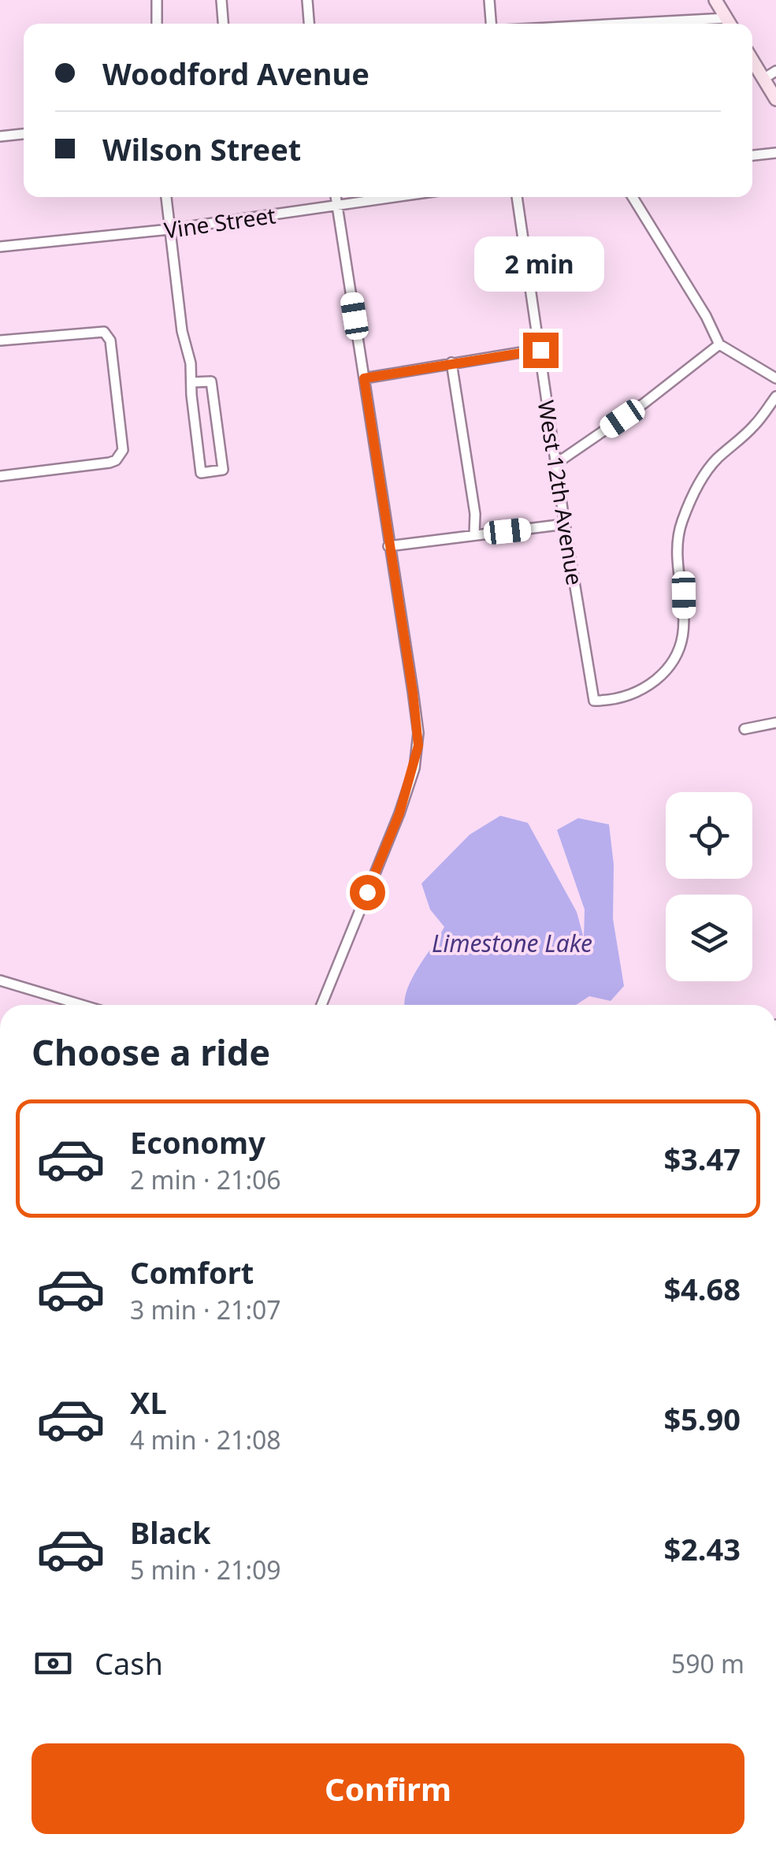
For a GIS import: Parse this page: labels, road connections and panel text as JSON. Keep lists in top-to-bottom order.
{
  "streets": {
    "street": ["Vine Street", "West 12th Avenue"]
  },
  "water": ["Limestone Lake"],
  "page": {
    "banner": ["Woodford Avenue", "Wilson Street"],
    "bubble": "2 min",
    "heading": "Choose a ride",
    "list": [
      {
        "name": "Economy",
        "note": "2 min · 21:06",
        "value": "$3.47"
      },
      {
        "name": "Comfort",
        "note": "3 min · 21:07",
        "value": "$4.68"
      },
      {
        "name": "XL",
        "note": "4 min · 21:08",
        "value": "$5.90"
      },
      {
        "name": "Black",
        "note": "5 min · 21:09",
        "value": "$2.43"
      }
    ],
    "pay": ["Cash", "590 m"],
    "buttons": "Confirm"
  }
}
